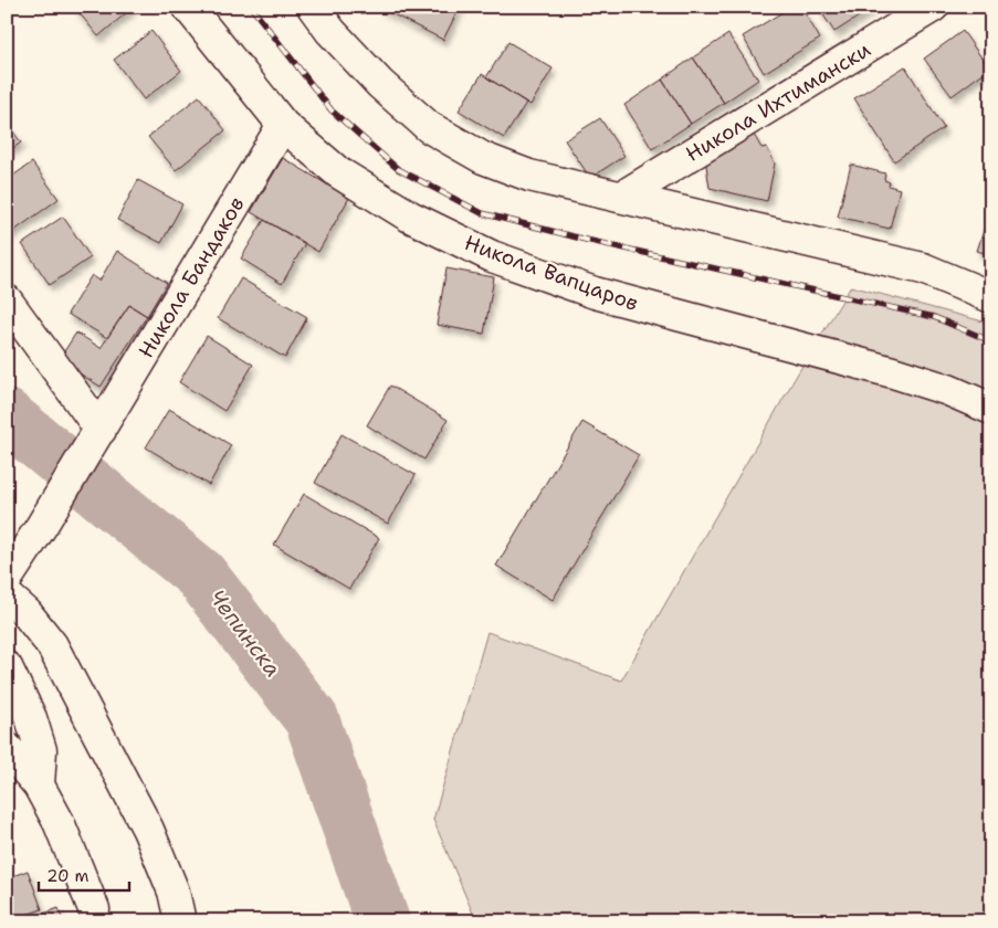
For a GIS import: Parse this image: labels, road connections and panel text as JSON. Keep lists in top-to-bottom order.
{
  "streets": {
    "street": ["Никола Ихтимански", "Никола Вапцаров", "Никола Бандаков"]
  },
  "crossings": [
    ["Никола Вапцаров", "Никола Бандаков"]
  ],
  "water": ["Чепинска"],
  "scale_bar": "20 m"
}
